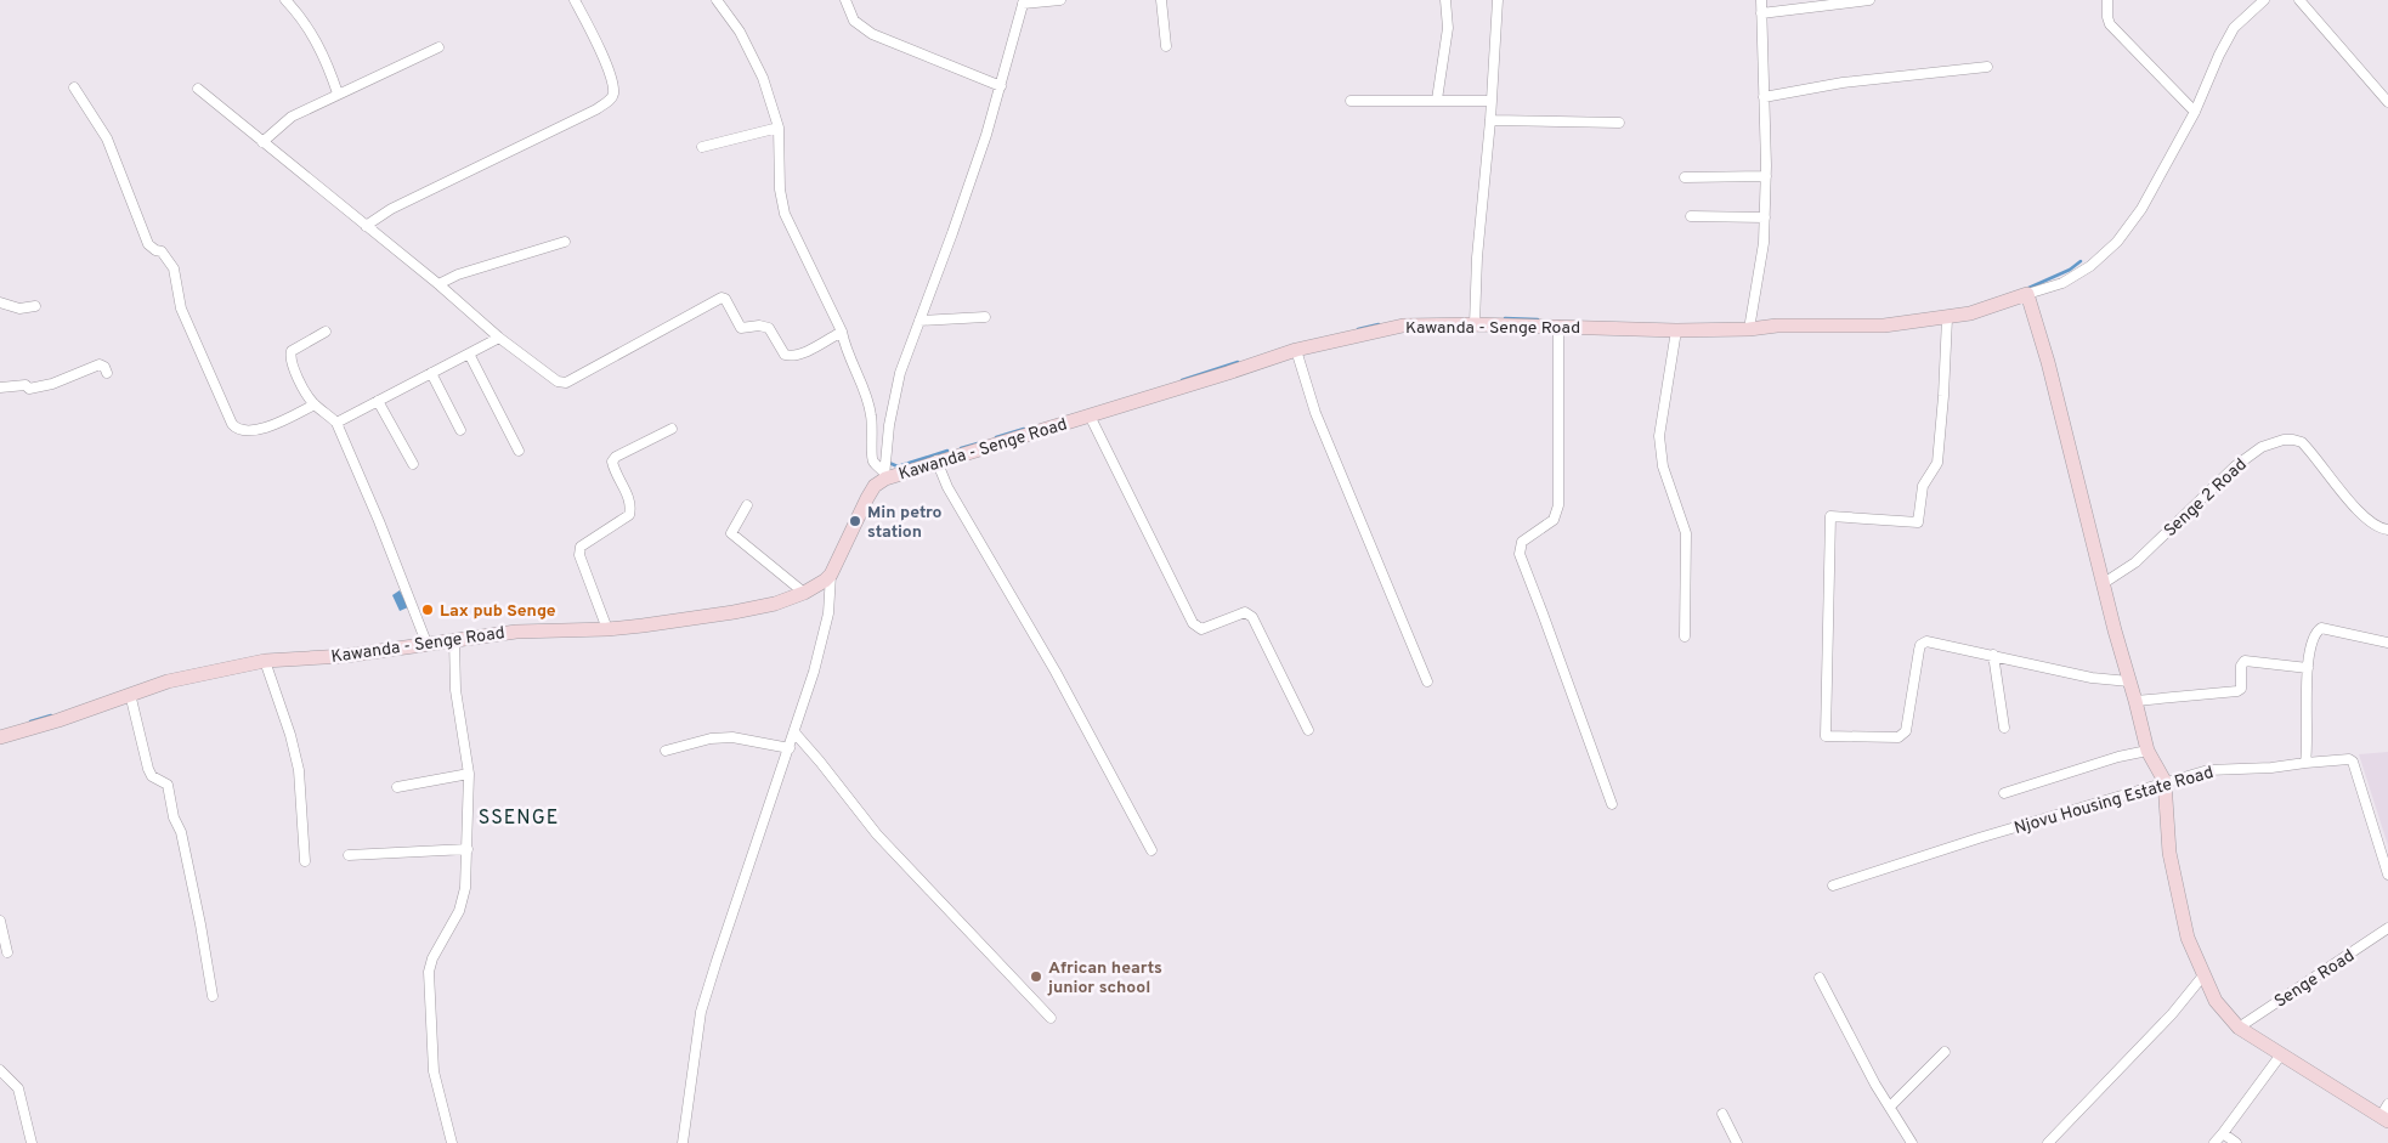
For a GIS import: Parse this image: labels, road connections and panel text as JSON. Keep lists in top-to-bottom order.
{
  "streets": {
    "street": [
      "Kawanda - Senge Road",
      "Senge 2 Road",
      "Njovu Housing Estate Road",
      "Senge Road"
    ]
  },
  "districts": ["SSENGE"],
  "places": ["Min petro station", "Lax pub Senge", "African hearts junior school"]
}
